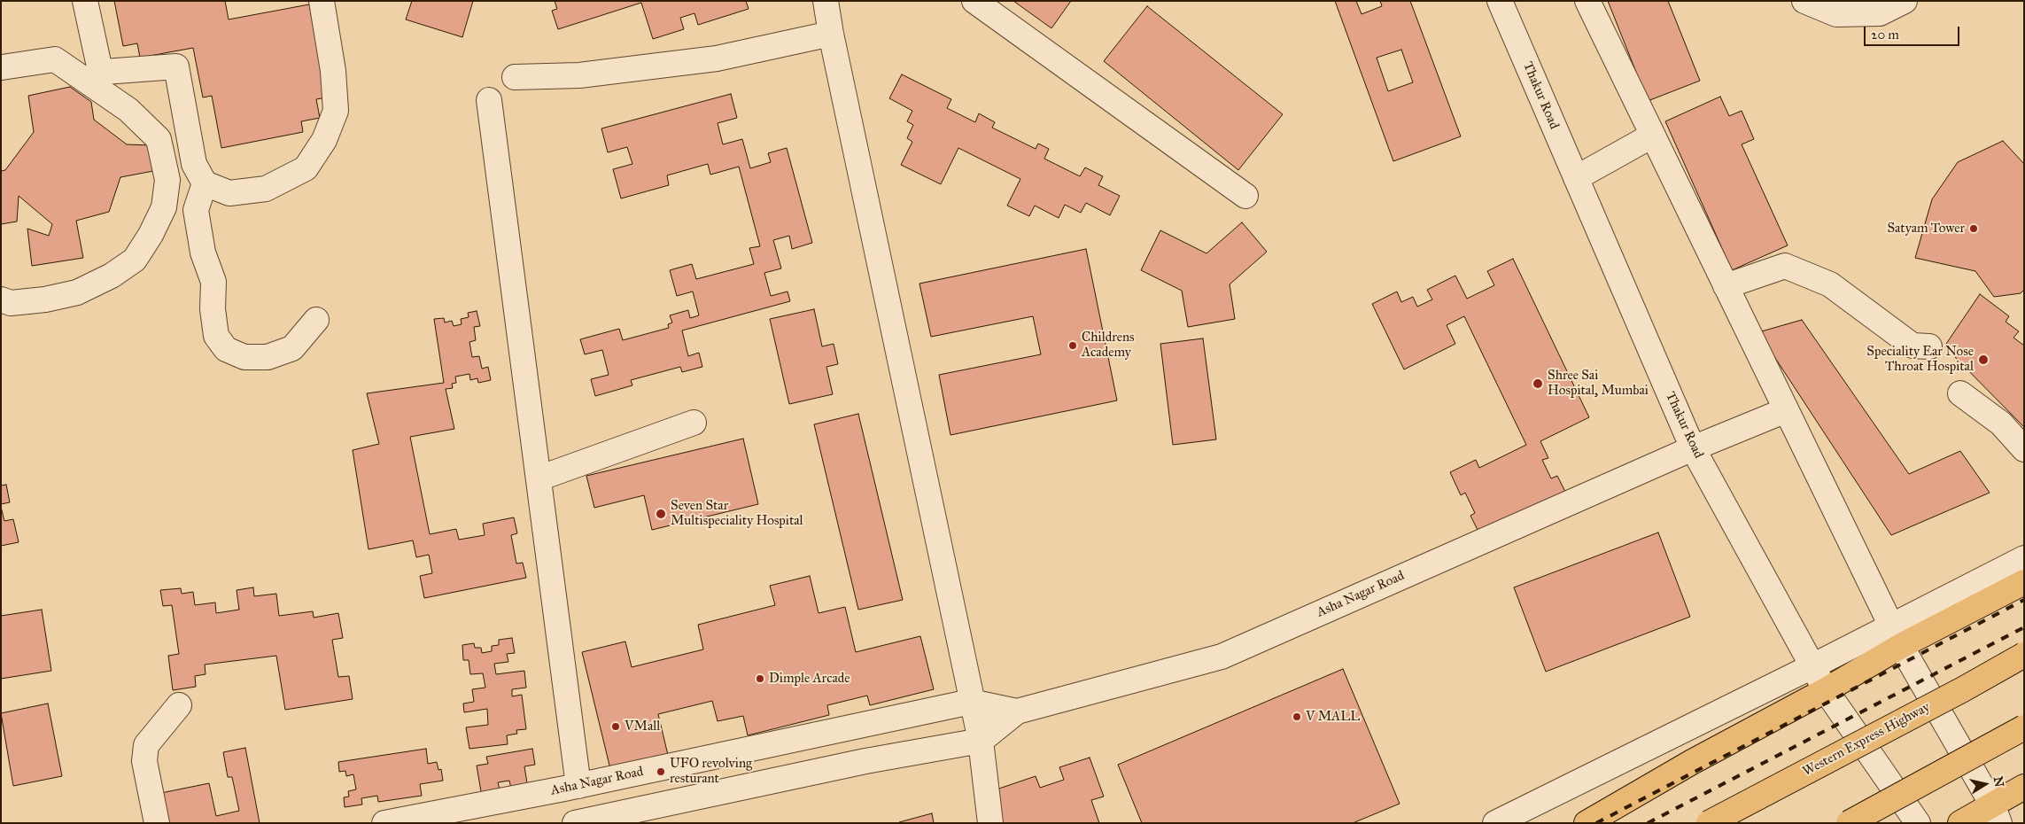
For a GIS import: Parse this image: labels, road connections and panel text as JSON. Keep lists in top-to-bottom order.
{
  "streets": {
    "main road": ["Western Express Highway"],
    "street": ["Thakur Road", "Asha Nagar Road"]
  },
  "crossings": [
    ["Thakur Road", "Asha Nagar Road"]
  ],
  "places": [
    "Satyam Tower",
    "Childrens Academy",
    "Speciality Ear Nose Throat Hospital",
    "Shree Sai Hospital, Mumbai",
    "Seven Star Multispeciality Hospital",
    "Dimple Arcade",
    "V MALL",
    "VMall",
    "UFO revolving resturant"
  ],
  "scale_bar": "20 m",
  "north": "right"
}
